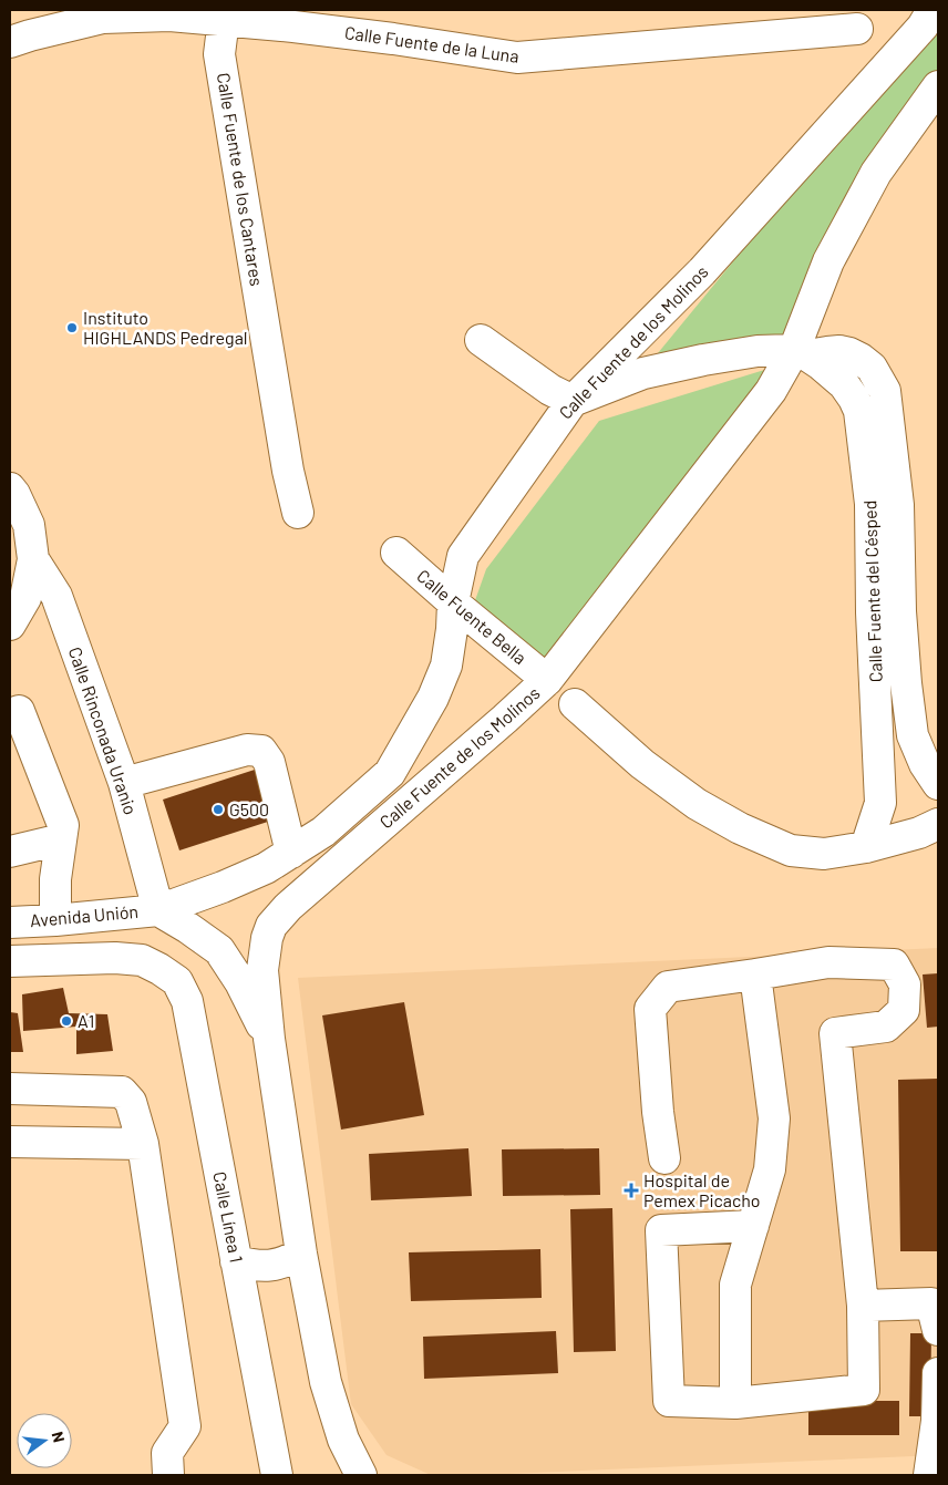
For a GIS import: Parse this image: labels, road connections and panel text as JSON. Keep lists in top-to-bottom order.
{
  "streets": {
    "street": [
      "Calle Fuente de la Luna",
      "Calle Fuente de los Cantares",
      "Calle Fuente de los Molinos",
      "Calle Fuente del Césped",
      "Calle Fuente Bella",
      "Calle Rinconada Uranio",
      "Avenida Unión",
      "Calle Línea 1"
    ]
  },
  "crossings": [
    ["Calle Fuente de la Luna", "Calle Fuente de los Cantares"],
    ["Calle Fuente de los Molinos", "Calle Fuente del Césped"],
    ["Calle Fuente de los Molinos", "Calle Fuente Bella"],
    ["Calle Fuente de los Molinos", "Calle Rinconada Uranio"],
    ["Calle Fuente de los Molinos", "Avenida Unión"],
    ["Calle Rinconada Uranio", "Avenida Unión"]
  ],
  "places": {
    "other": ["Instituto HIGHLANDS Pedregal", "G500", "A1"],
    "health": ["Hospital de Pemex Picacho"]
  },
  "north": "right"
}
